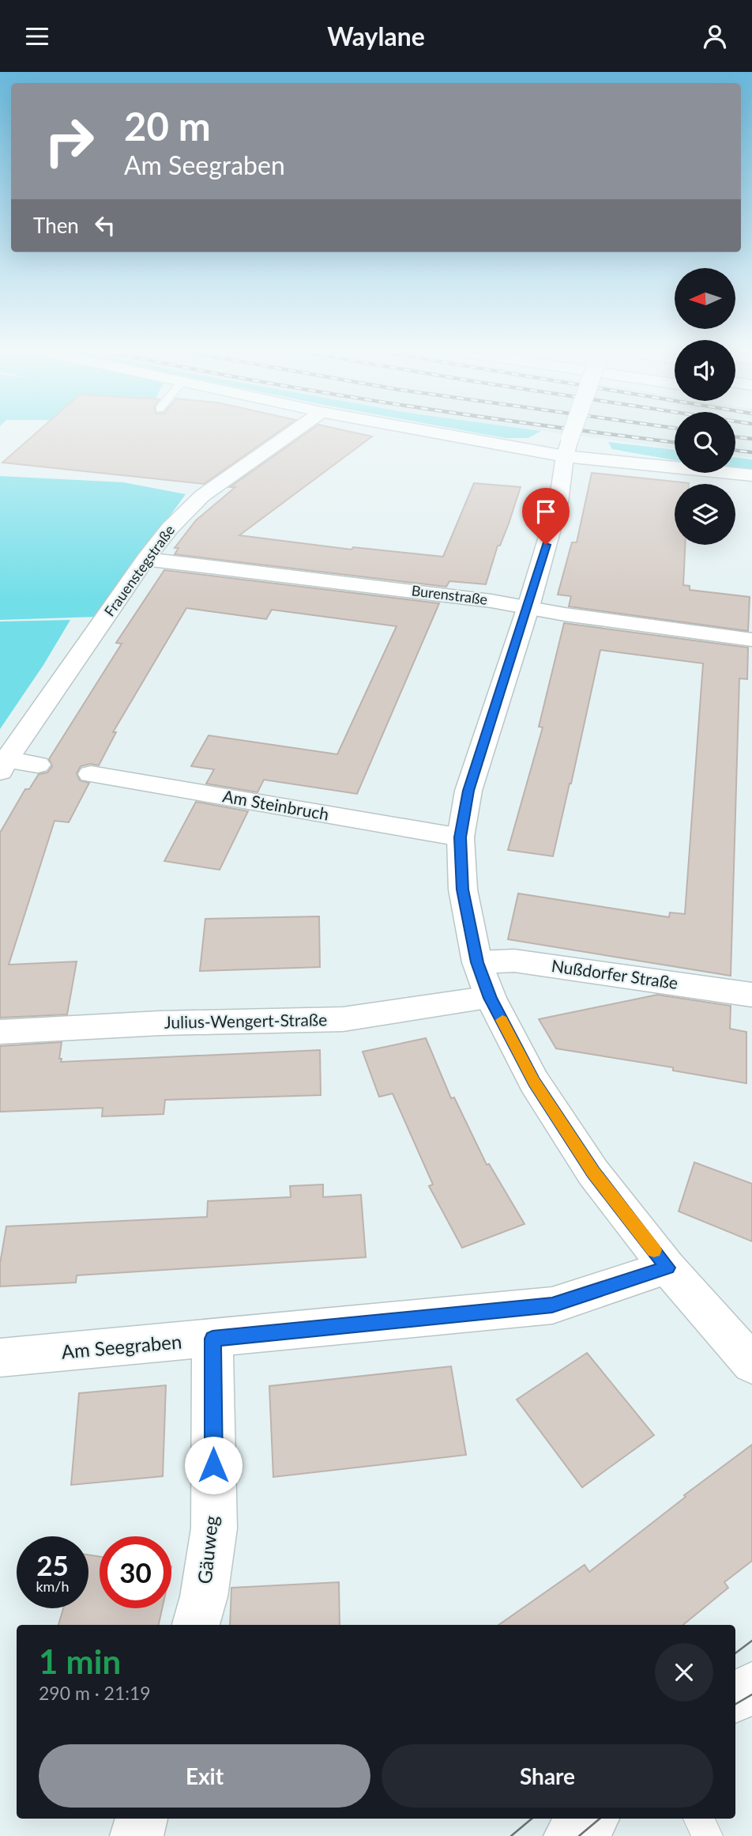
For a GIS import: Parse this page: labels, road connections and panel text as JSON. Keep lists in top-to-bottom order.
{
  "streets": {
    "main road": [
      "Frauenstegstraße",
      "Burenstraße",
      "Am Steinbruch",
      "Nußdorfer Straße",
      "Julius-Wengert-Straße",
      "Am Seegraben",
      "Gäuweg"
    ]
  },
  "crossings": [
    ["Frauenstegstraße", "Burenstraße"],
    ["Am Seegraben", "Gäuweg"]
  ],
  "north": "left",
  "page": {
    "header": "Waylane",
    "turn": ["20 m", "Am Seegraben"],
    "then": "Then",
    "speed": "25 km/h",
    "limit": "30",
    "heading": ["1 min", "290 m · 21:19"],
    "buttons": ["Exit", "Share"]
  }
}
